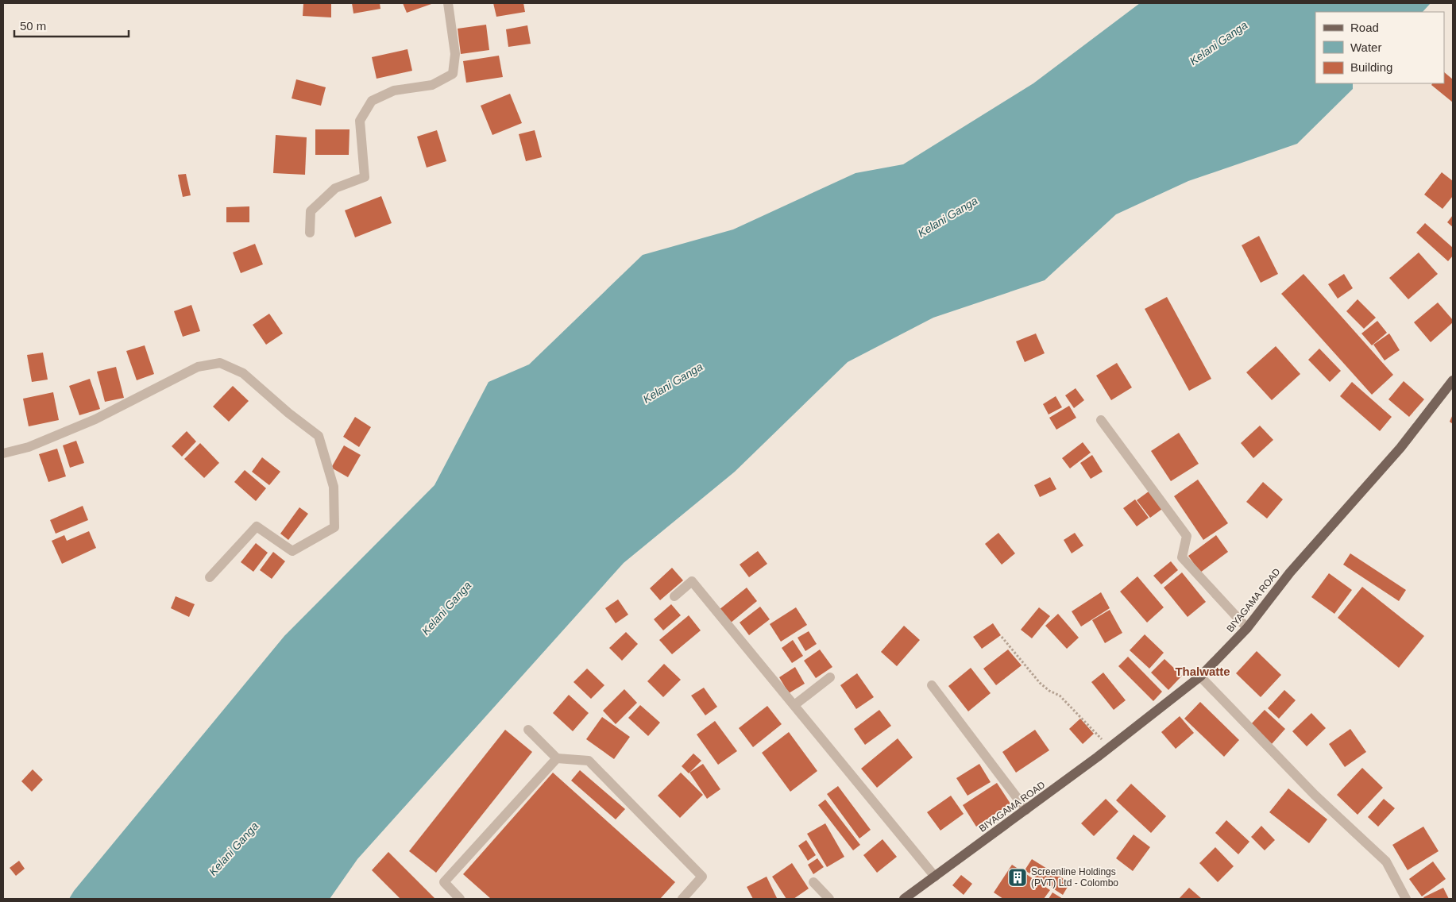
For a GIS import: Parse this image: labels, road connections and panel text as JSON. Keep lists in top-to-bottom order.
{
  "streets": {
    "main road": ["BIYAGAMA ROAD"]
  },
  "districts": ["Thalwatte"],
  "water": ["Kelani Ganga"],
  "places": {
    "building": ["Screenline Holdings (PVT) Ltd - Colombo"]
  },
  "legend": ["Road", "Water", "Building"],
  "scale_bar": "50 m"
}
